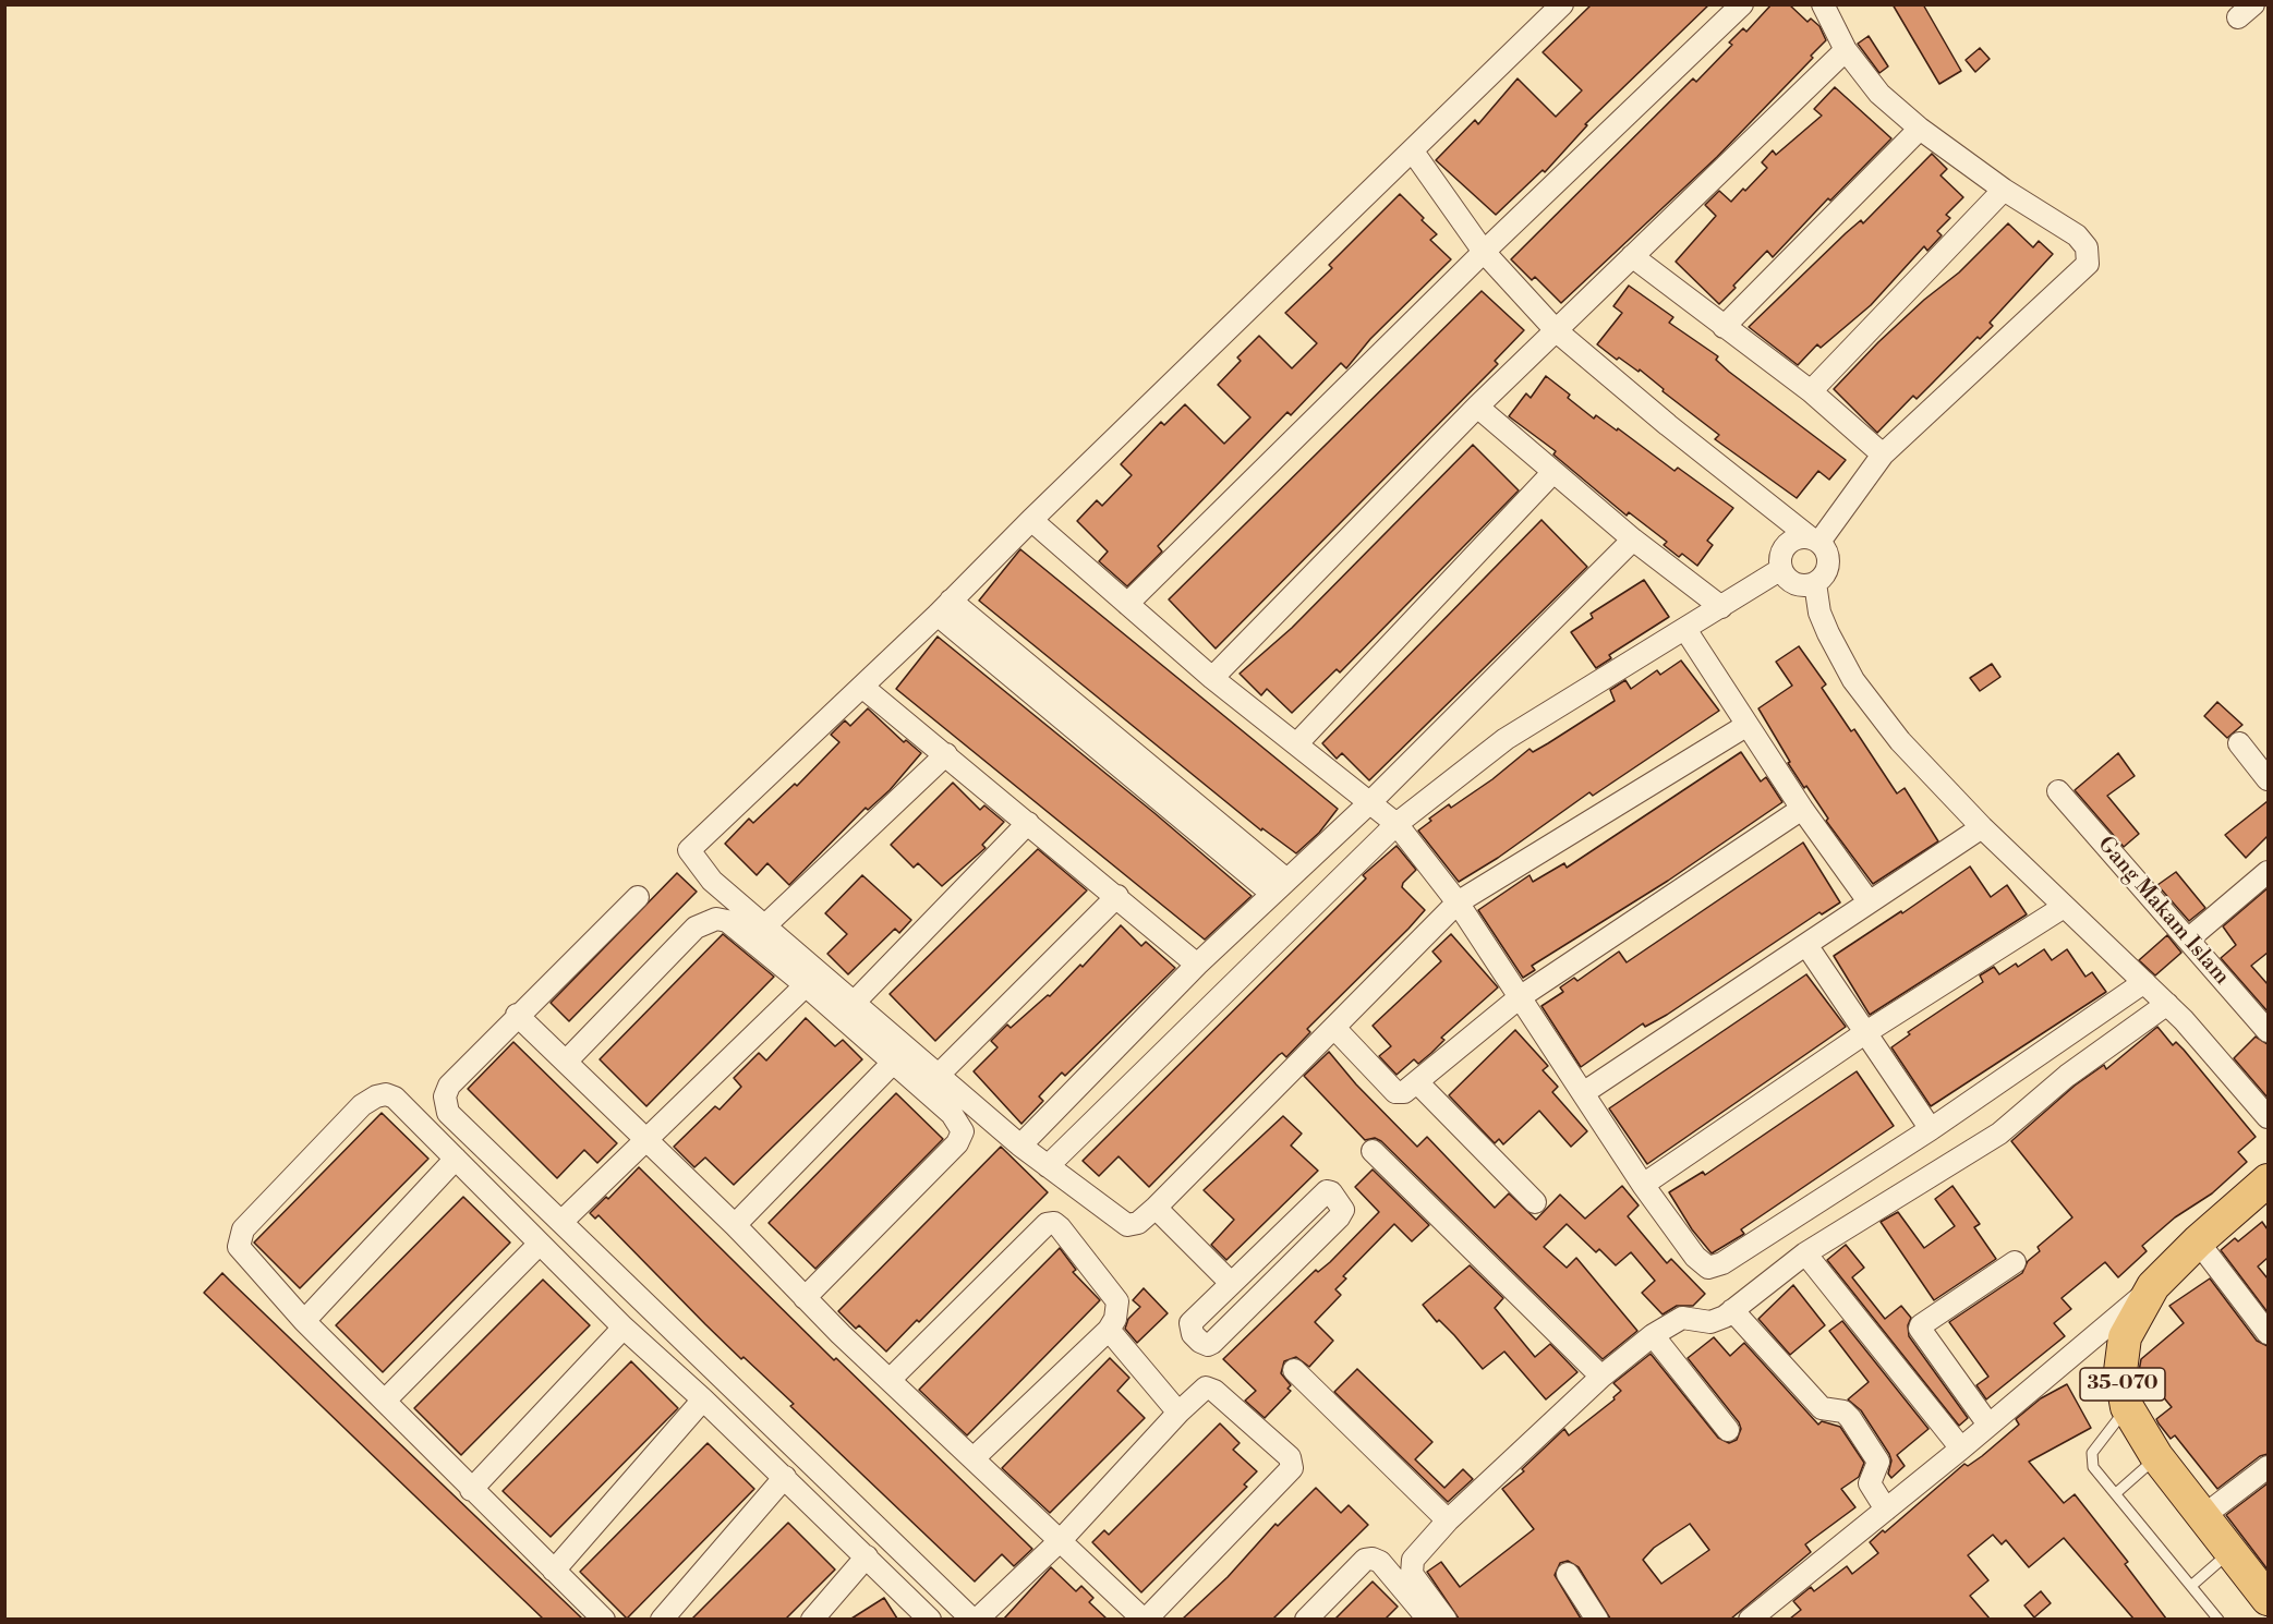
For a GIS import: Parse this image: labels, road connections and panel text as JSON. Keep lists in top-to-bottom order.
{
  "streets": {
    "main road": ["35-070"],
    "street": ["Gang Makam Islam"]
  }
}
